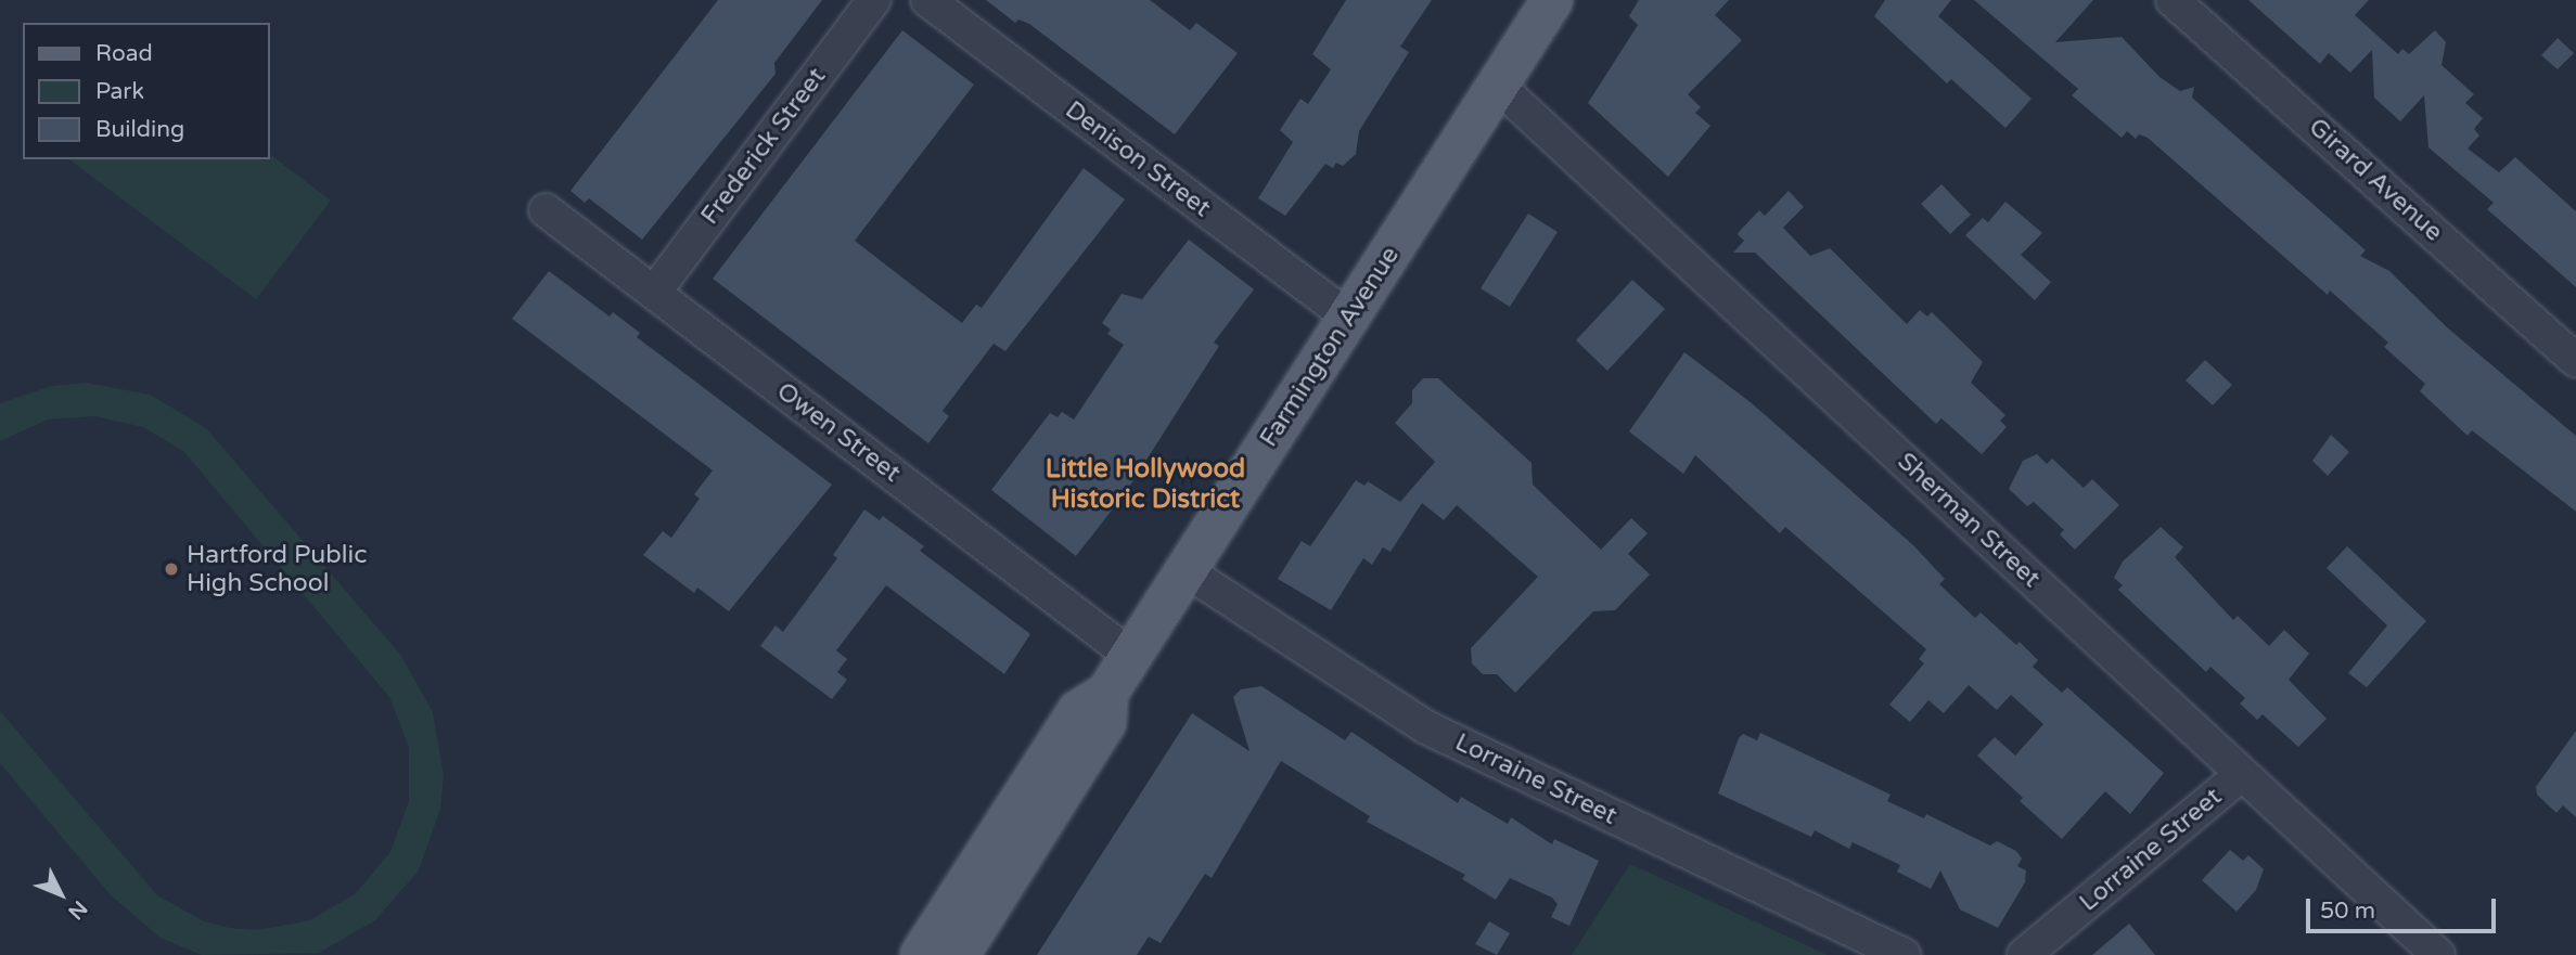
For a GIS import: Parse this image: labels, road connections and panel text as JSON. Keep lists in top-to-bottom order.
{
  "streets": {
    "main road": ["Farmington Avenue"],
    "street": [
      "Frederick Street",
      "Denison Street",
      "Girard Avenue",
      "Owen Street",
      "Sherman Street",
      "Lorraine Street"
    ]
  },
  "crossings": [
    ["Frederick Street", "Owen Street"],
    ["Denison Street", "Farmington Avenue"],
    ["Farmington Avenue", "Owen Street"],
    ["Farmington Avenue", "Sherman Street"],
    ["Farmington Avenue", "Lorraine Street"],
    ["Sherman Street", "Lorraine Street"]
  ],
  "districts": ["Little Hollywood Historic District"],
  "places": ["Hartford Public High School"],
  "legend": ["Road", "Park", "Building"],
  "scale_bar": "50 m",
  "north": "bottom right"
}
